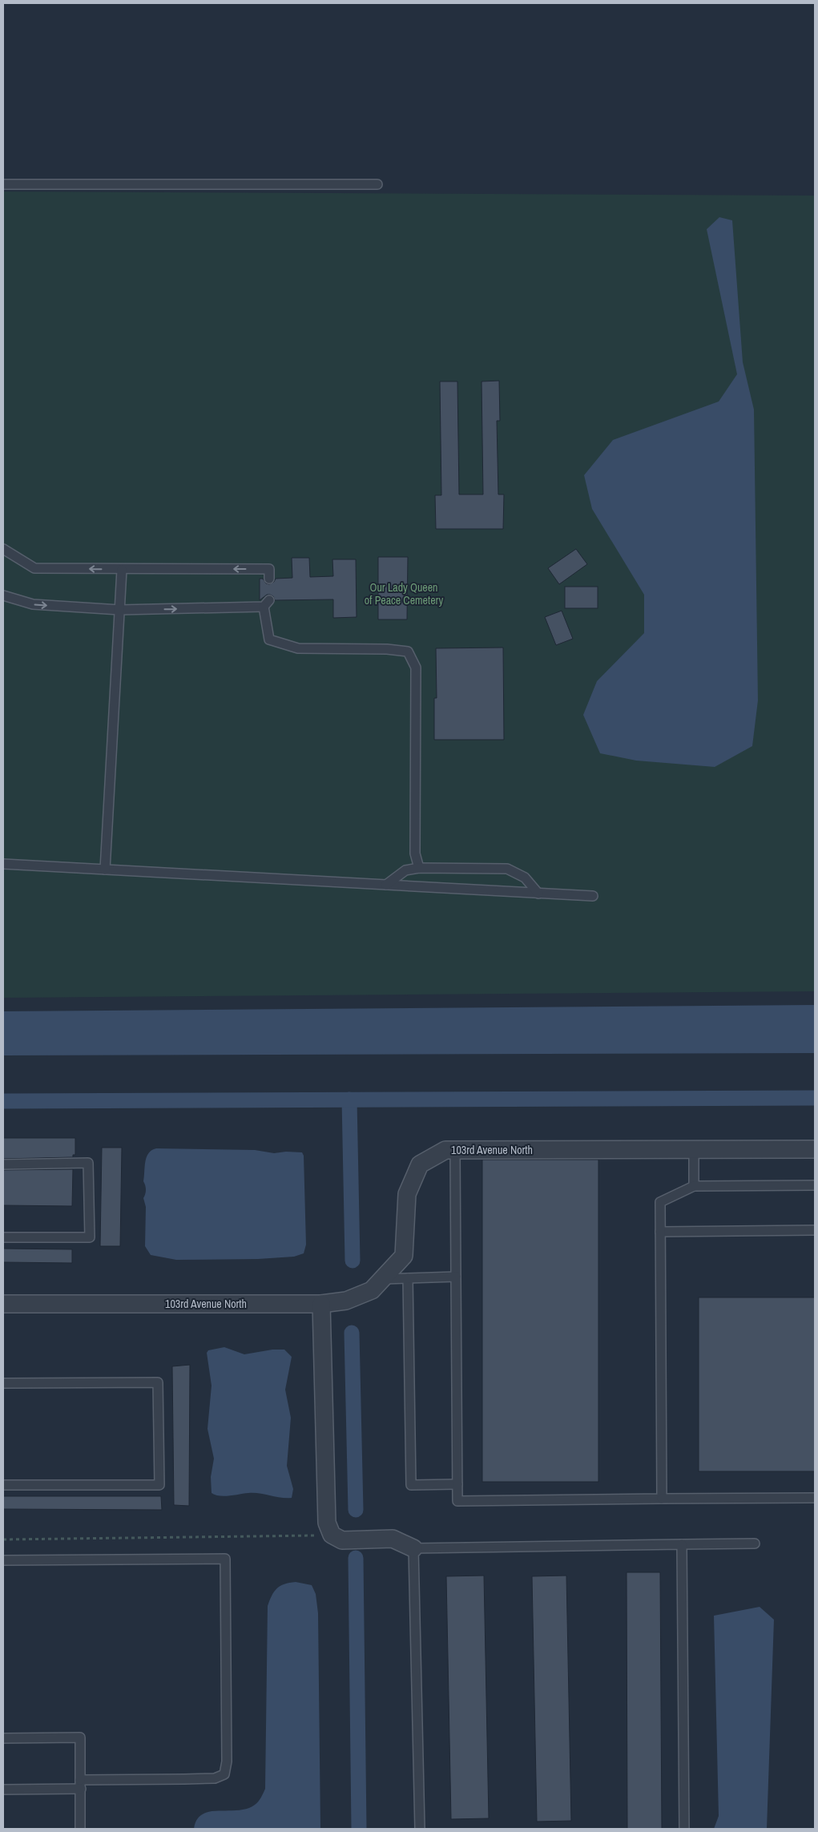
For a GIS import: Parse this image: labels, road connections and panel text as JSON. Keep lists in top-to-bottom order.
{
  "streets": {
    "street": ["103rd Avenue North"]
  },
  "parks": ["Our Lady Queen of Peace Cemetery"]
}
